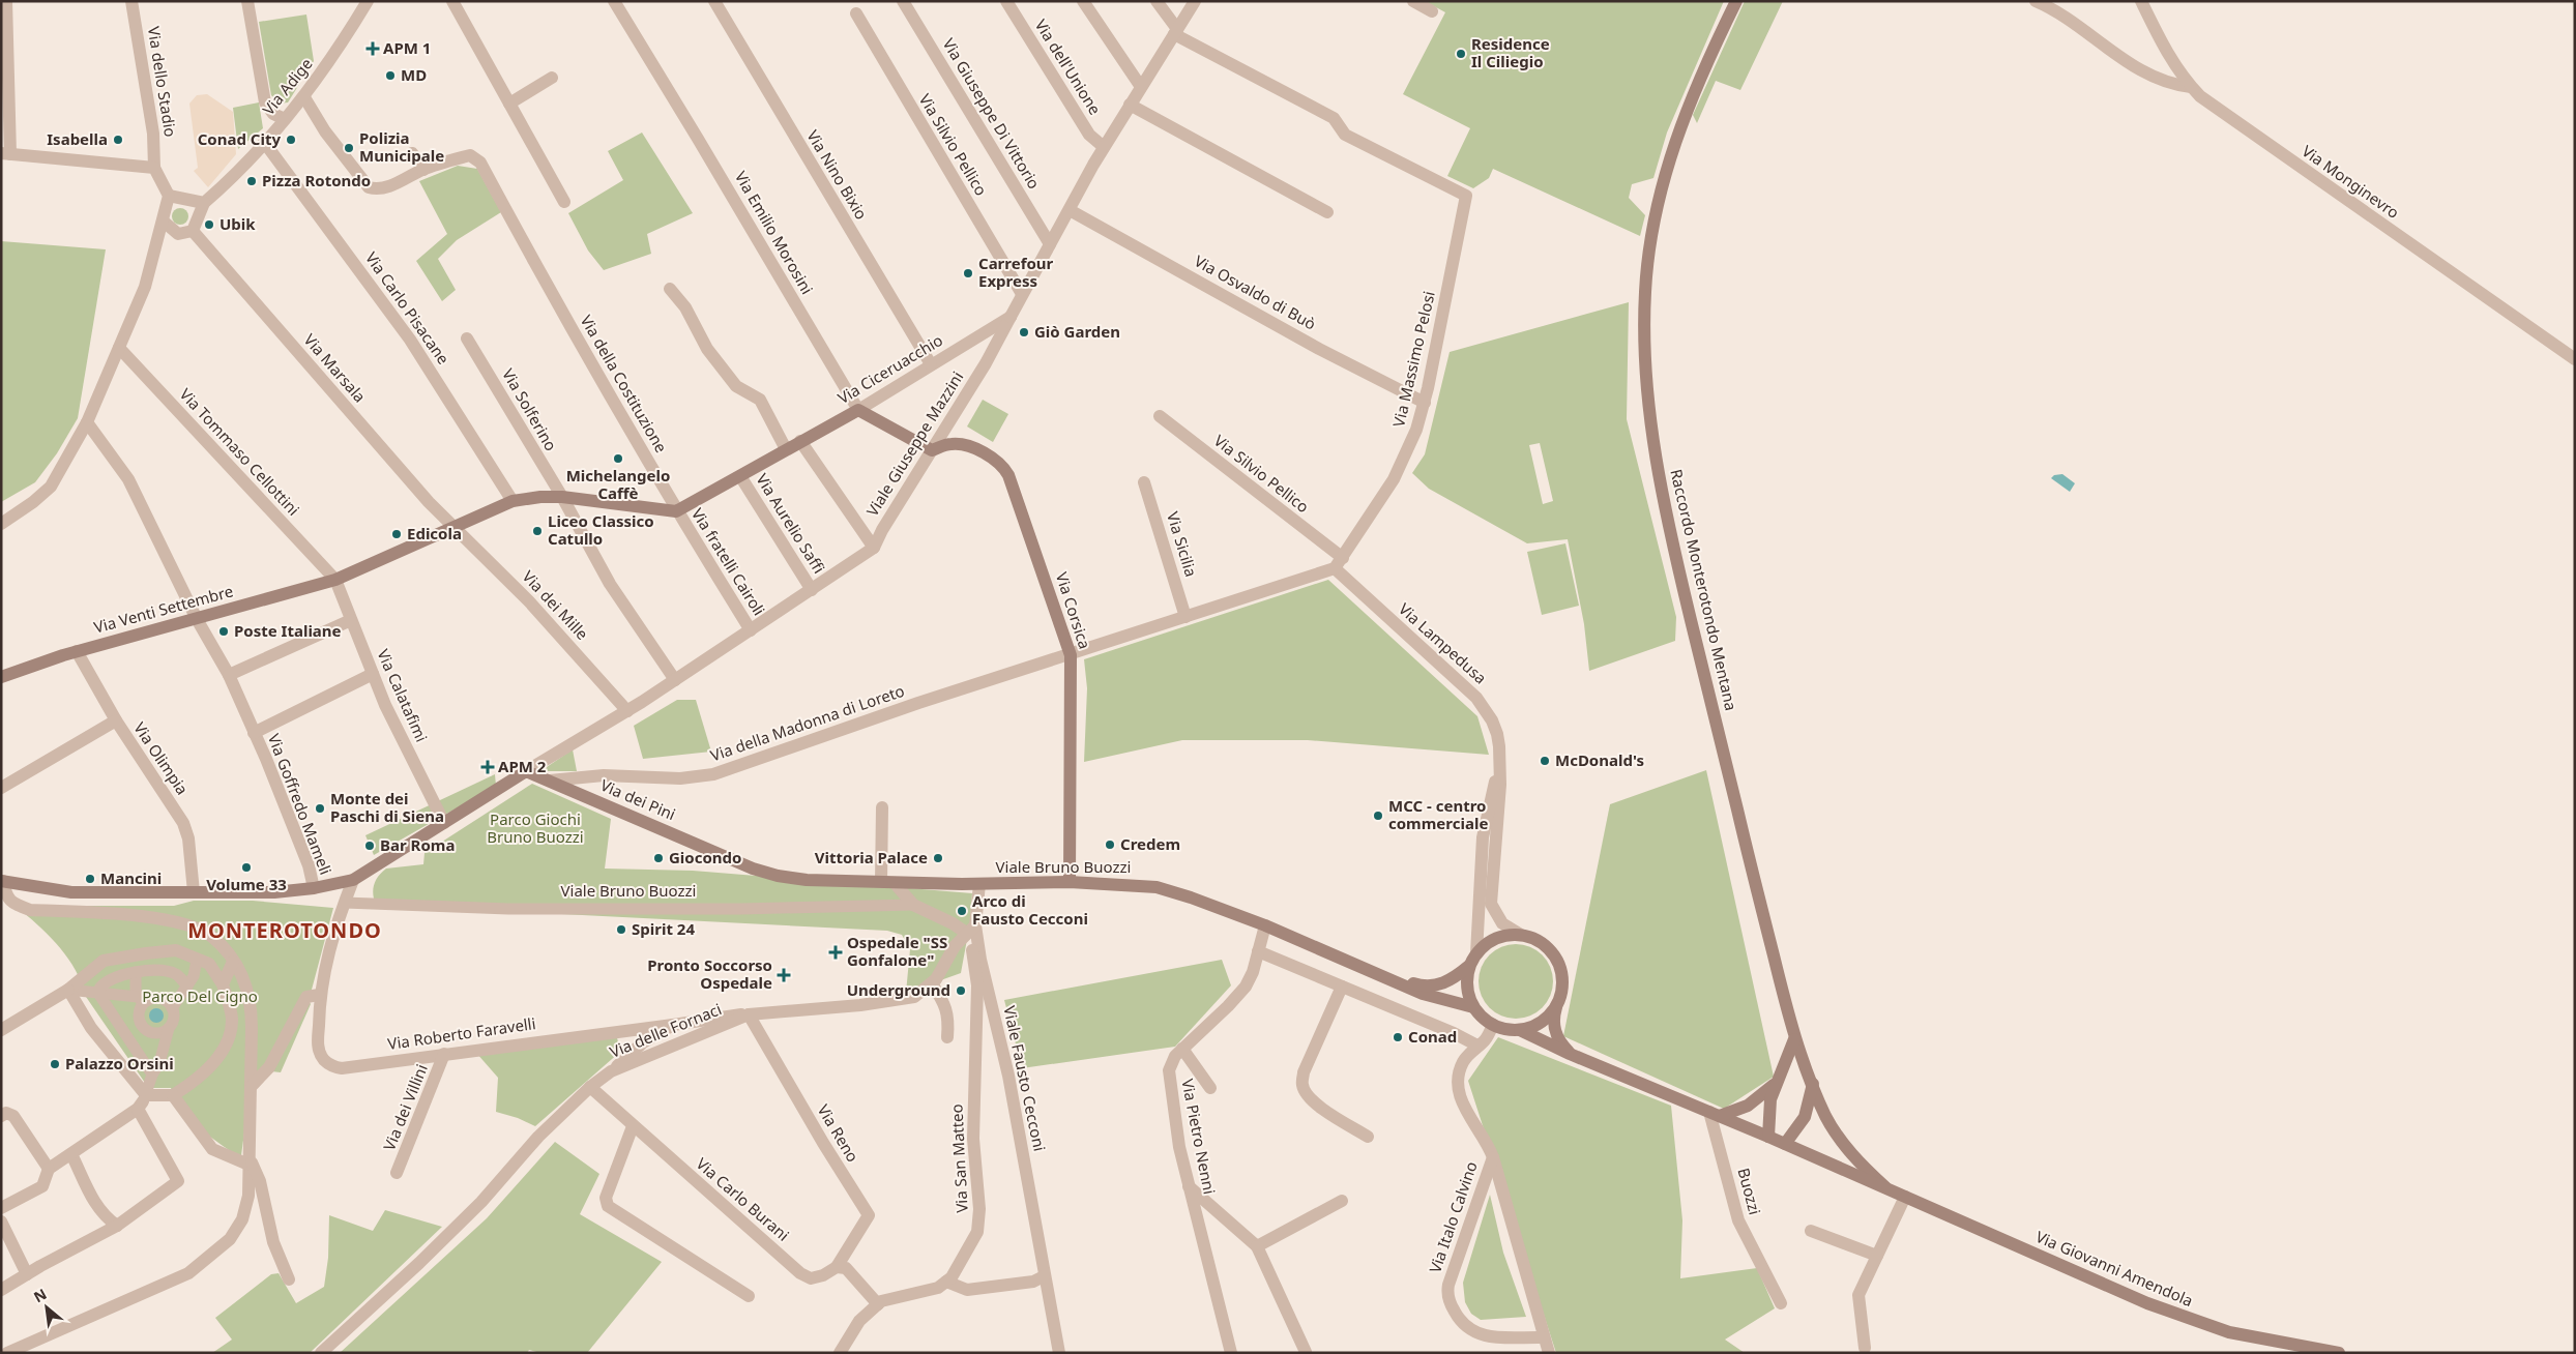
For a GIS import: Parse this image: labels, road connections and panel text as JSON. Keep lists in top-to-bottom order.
{
  "streets": {
    "main road": [
      "Via Ciceruacchio",
      "Raccordo Monterotondo Mentana",
      "Via Venti Settembre",
      "Via Corsica",
      "Via dei Pini",
      "Viale Bruno Buozzi",
      "Via Giovanni Amendola"
    ],
    "street": [
      "Via dell'Unione",
      "Via dello Stadio",
      "Via Adige",
      "Via Giuseppe Di Vittorio",
      "Via Silvio Pellico",
      "Via Nino Bixio",
      "Via Monginevro",
      "Via Emilio Morosini",
      "Via Osvaldo di Buò",
      "Via Carlo Pisacane",
      "Via Massimo Pelosi",
      "Via Marsala",
      "Via della Costituzione",
      "Via Solferino",
      "Viale Giuseppe Mazzini",
      "Via Tommaso Cellottini",
      "Via Aurelio Saffi",
      "Via Sicilia",
      "Via fratelli Cairoli",
      "Via dei Mille",
      "Via Lampedusa",
      "Via Calatafimi",
      "Via della Madonna di Loreto",
      "Via Olimpia",
      "Via Goffredo Mameli",
      "Via delle Fornaci",
      "Via Roberto Faravelli",
      "Viale Fausto Cecconi",
      "Via dei Villini",
      "Via Reno",
      "Via Pietro Nenni",
      "Via San Matteo",
      "Buozzi",
      "Via Carlo Burani",
      "Via Italo Calvino"
    ]
  },
  "crossings": [
    ["Via dell'Unione", "Viale Giuseppe Mazzini"],
    ["Via Adige", "Via Carlo Pisacane"],
    ["Via Adige", "Via della Costituzione"],
    ["Via Giuseppe Di Vittorio", "Viale Giuseppe Mazzini"],
    ["Via Silvio Pellico", "Via Massimo Pelosi"],
    ["Via Silvio Pellico", "Viale Giuseppe Mazzini"],
    ["Via Nino Bixio", "Via Ciceruacchio"],
    ["Via Emilio Morosini", "Via Ciceruacchio"],
    ["Via Osvaldo di Buò", "Via Massimo Pelosi"],
    ["Via Osvaldo di Buò", "Viale Giuseppe Mazzini"],
    ["Via Massimo Pelosi", "Viale Giuseppe Mazzini"],
    ["Via Massimo Pelosi", "Via Lampedusa"],
    ["Via Marsala", "Via dei Mille"],
    ["Via Ciceruacchio", "Via della Costituzione"],
    ["Via Ciceruacchio", "Viale Giuseppe Mazzini"],
    ["Via Ciceruacchio", "Via Aurelio Saffi"],
    ["Via Ciceruacchio", "Via fratelli Cairoli"],
    ["Via della Costituzione", "Via fratelli Cairoli"],
    ["Via Solferino", "Viale Giuseppe Mazzini"],
    ["Viale Giuseppe Mazzini", "Via Aurelio Saffi"],
    ["Viale Giuseppe Mazzini", "Via fratelli Cairoli"],
    ["Viale Giuseppe Mazzini", "Via dei Mille"],
    ["Viale Giuseppe Mazzini", "Via Corsica"],
    ["Viale Giuseppe Mazzini", "Via dei Pini"],
    ["Via Tommaso Cellottini", "Via Venti Settembre"],
    ["Via Tommaso Cellottini", "Via Calatafimi"],
    ["Raccordo Monterotondo Mentana", "Via Giovanni Amendola"],
    ["Via Venti Settembre", "Via Calatafimi"],
    ["Via Venti Settembre", "Via Olimpia"],
    ["Via Venti Settembre", "Via Goffredo Mameli"],
    ["Via Corsica", "Via della Madonna di Loreto"],
    ["Via Corsica", "Viale Bruno Buozzi"],
    ["Via Lampedusa", "Viale Bruno Buozzi"],
    ["Via Lampedusa", "Via Giovanni Amendola"],
    ["Via Calatafimi", "Via Goffredo Mameli"],
    ["Via della Madonna di Loreto", "Via dei Pini"],
    ["Via dei Pini", "Viale Bruno Buozzi"],
    ["Viale Bruno Buozzi", "Viale Fausto Cecconi"],
    ["Viale Bruno Buozzi", "Via Pietro Nenni"],
    ["Viale Bruno Buozzi", "Via Giovanni Amendola"],
    ["Via delle Fornaci", "Via Roberto Faravelli"],
    ["Via delle Fornaci", "Viale Fausto Cecconi"],
    ["Via delle Fornaci", "Via Reno"],
    ["Via delle Fornaci", "Via Carlo Burani"],
    ["Via Roberto Faravelli", "Via dei Villini"],
    ["Via Roberto Faravelli", "Via Reno"],
    ["Viale Fausto Cecconi", "Via San Matteo"],
    ["Via Reno", "Via Carlo Burani"],
    ["Buozzi", "Via Giovanni Amendola"]
  ],
  "districts": ["MONTEROTONDO"],
  "parks": ["Parco Giochi Bruno Buozzi", "Parco Del Cigno"],
  "places": {
    "health": [
      "APM 1",
      "APM 2",
      "Ospedale \"SS Gonfalone\"",
      "Pronto Soccorso Ospedale"
    ],
    "other": [
      "Residence Il Ciliegio",
      "MD",
      "Isabella",
      "Conad City",
      "Polizia Municipale",
      "Pizza Rotondo",
      "Ubik",
      "Carrefour Express",
      "Giò Garden",
      "Michelangelo Caffè",
      "Liceo Classico Catullo",
      "Edicola",
      "Poste Italiane",
      "McDonald's",
      "Monte dei Paschi di Siena",
      "MCC - centro commerciale",
      "Credem",
      "Bar Roma",
      "Giocondo",
      "Vittoria Palace",
      "Volume 33",
      "Mancini",
      "Arco di Fausto Cecconi",
      "Spirit 24",
      "Underground",
      "Conad",
      "Palazzo Orsini"
    ]
  },
  "north": "top left"
}
